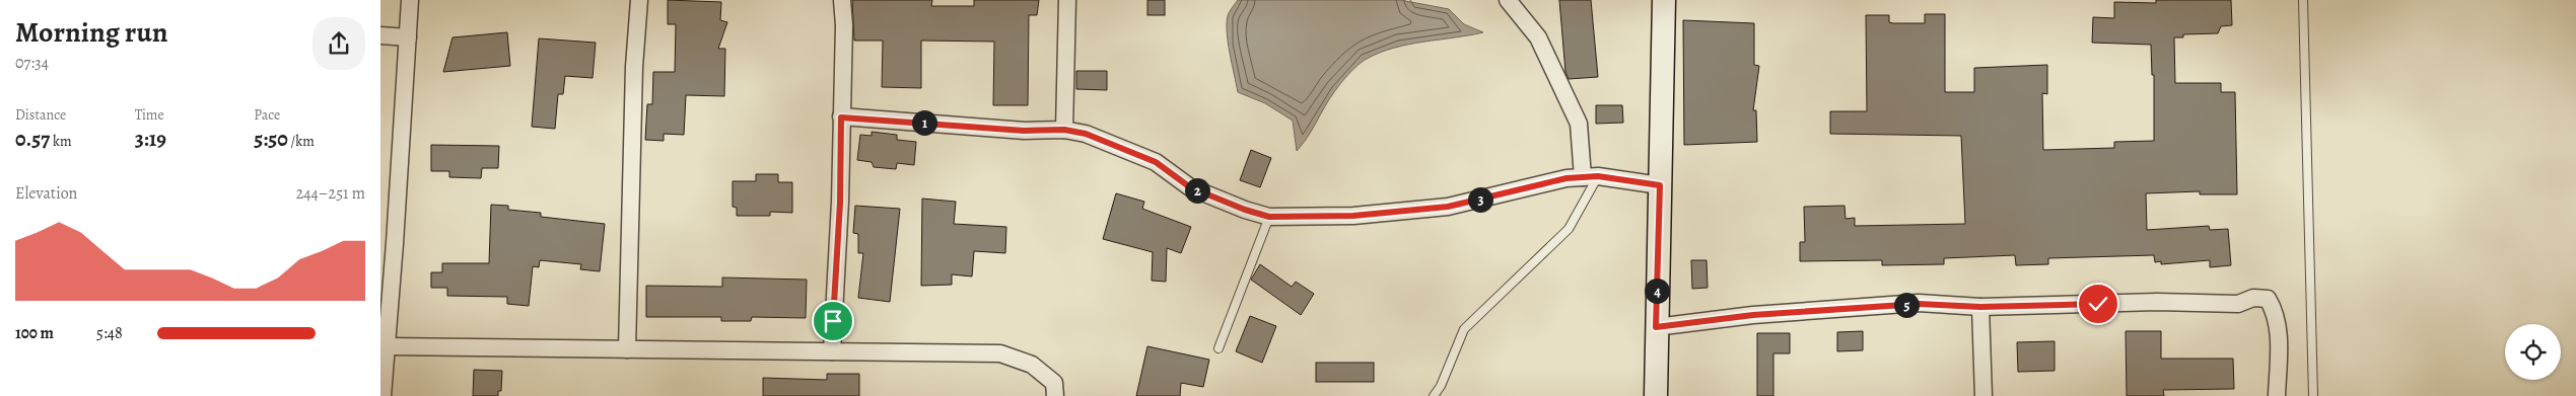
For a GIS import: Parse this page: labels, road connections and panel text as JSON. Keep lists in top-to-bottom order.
{
  "page": {
    "heading": ["Morning run", "07:34"],
    "stats": [
      ["Distance", "0.57 km"],
      ["Time", "3:19"],
      ["Pace", "5:50 /km"]
    ],
    "pins": [
      "1",
      "2",
      "3",
      "4",
      "5"
    ],
    "chart": ["Elevation", "244–251 m"],
    "list": [
      {
        "name": "100 m",
        "note": "5:48"
      }
    ]
  }
}
